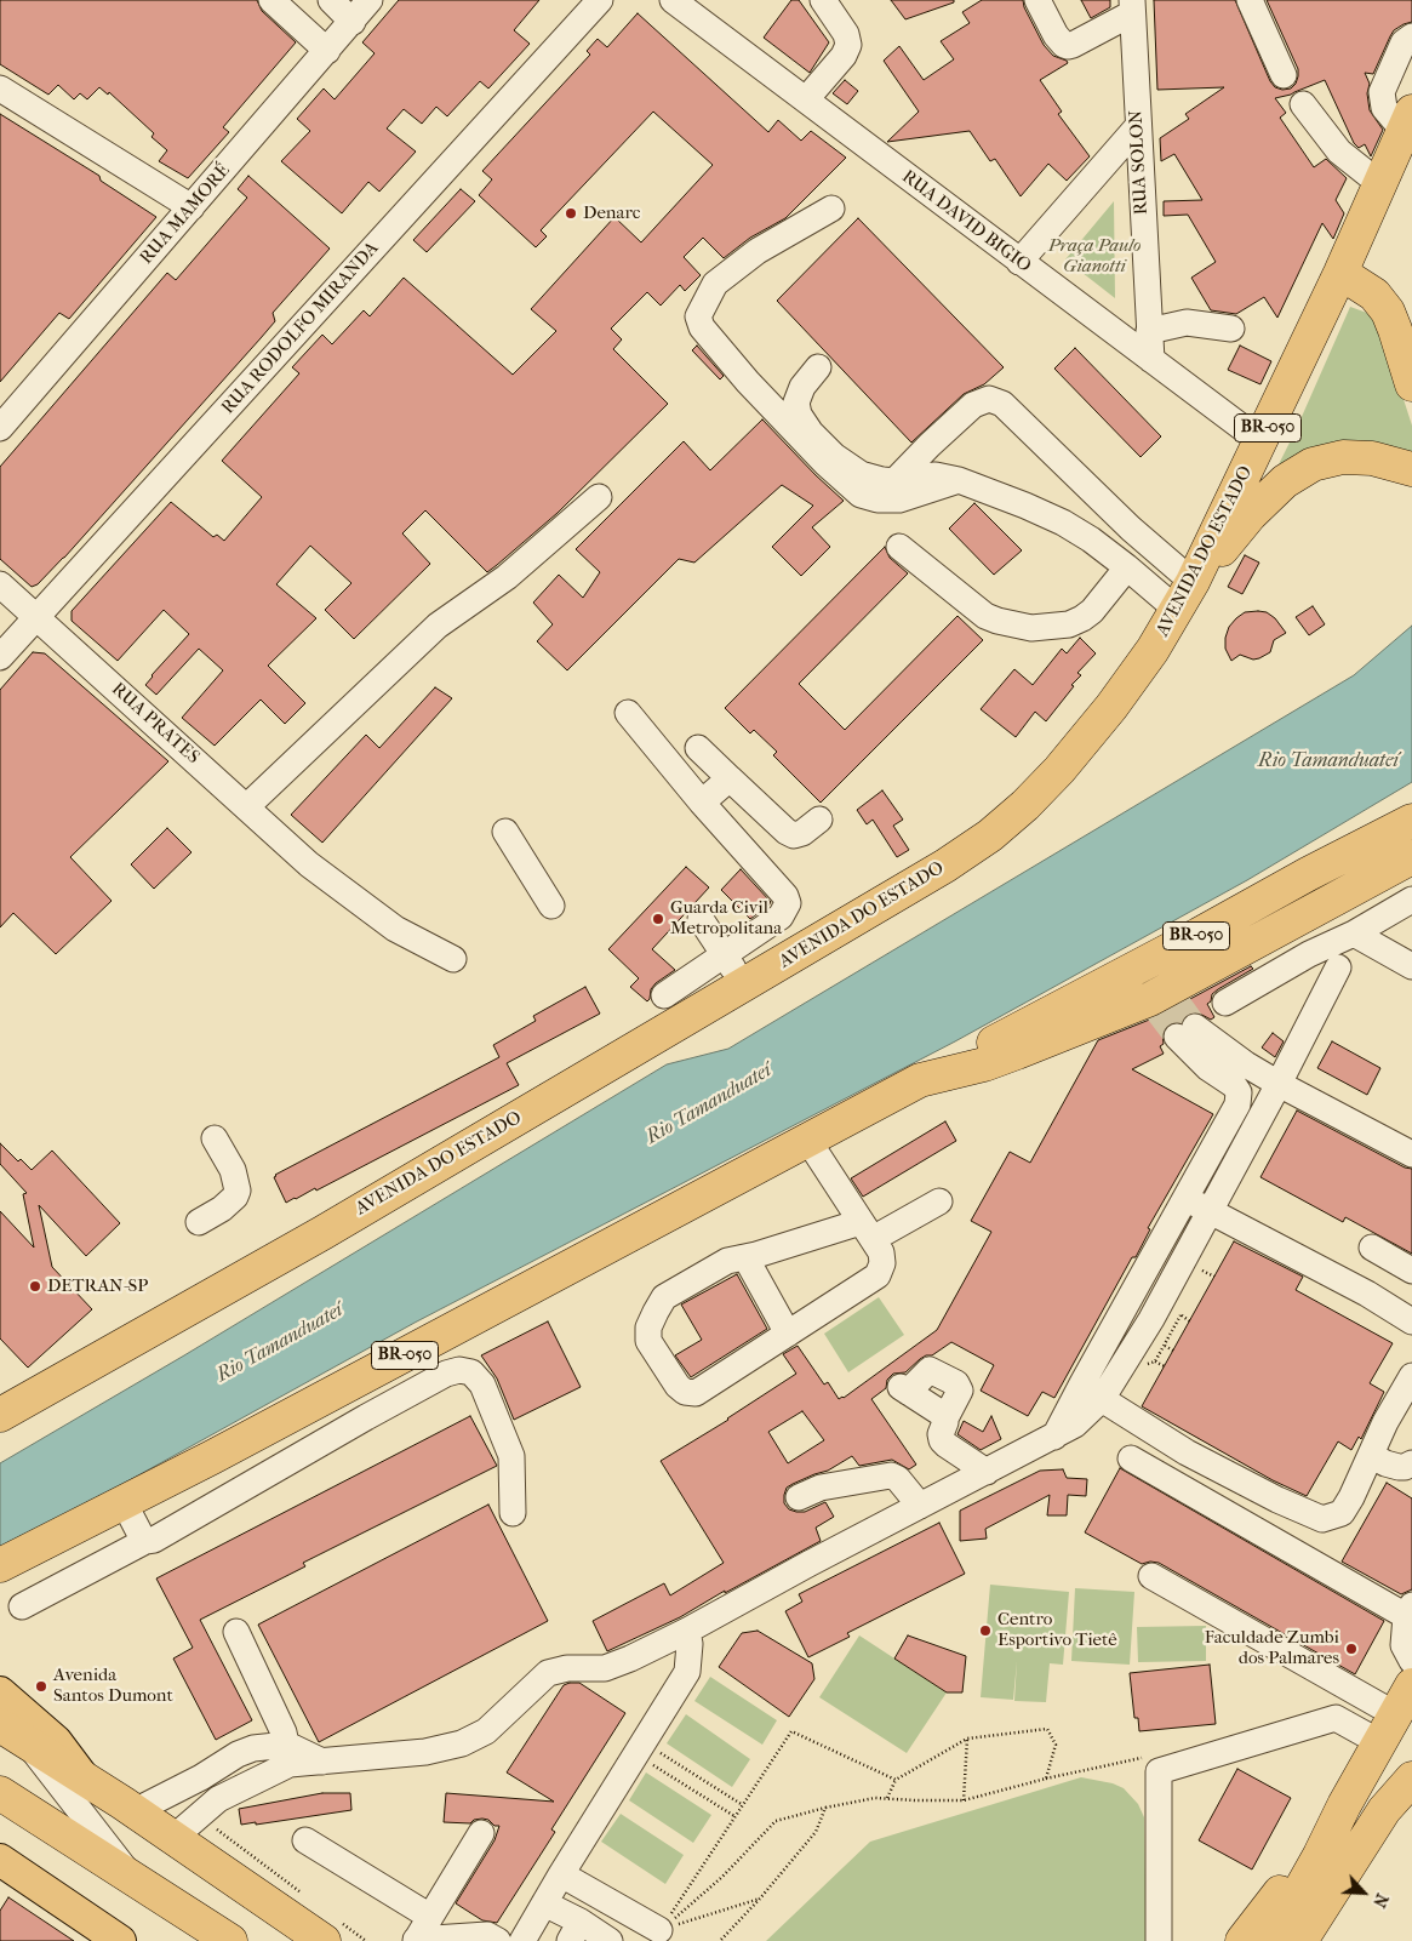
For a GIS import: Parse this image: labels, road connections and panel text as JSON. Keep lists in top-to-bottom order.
{
  "streets": {
    "highway": ["BR-050", "AVENIDA DO ESTADO"],
    "street": [
      "RUA SOLON",
      "RUA MAMORÉ",
      "RUA DAVID BIGIO",
      "RUA RODOLFO MIRANDA",
      "RUA PRATES"
    ]
  },
  "crossings": [
    ["RUA SOLON", "RUA DAVID BIGIO"],
    ["RUA DAVID BIGIO", "AVENIDA DO ESTADO"],
    ["RUA RODOLFO MIRANDA", "RUA PRATES"]
  ],
  "water": ["Rio Tamanduateí"],
  "parks": ["Praça Paulo Gianotti"],
  "places": [
    "Denarc",
    "Guarda Civil Metropolitana",
    "DETRAN-SP",
    "Centro Esportivo Tietê",
    "Faculdade Zumbi dos Palmares",
    "Avenida Santos Dumont"
  ],
  "north": "bottom right"
}
